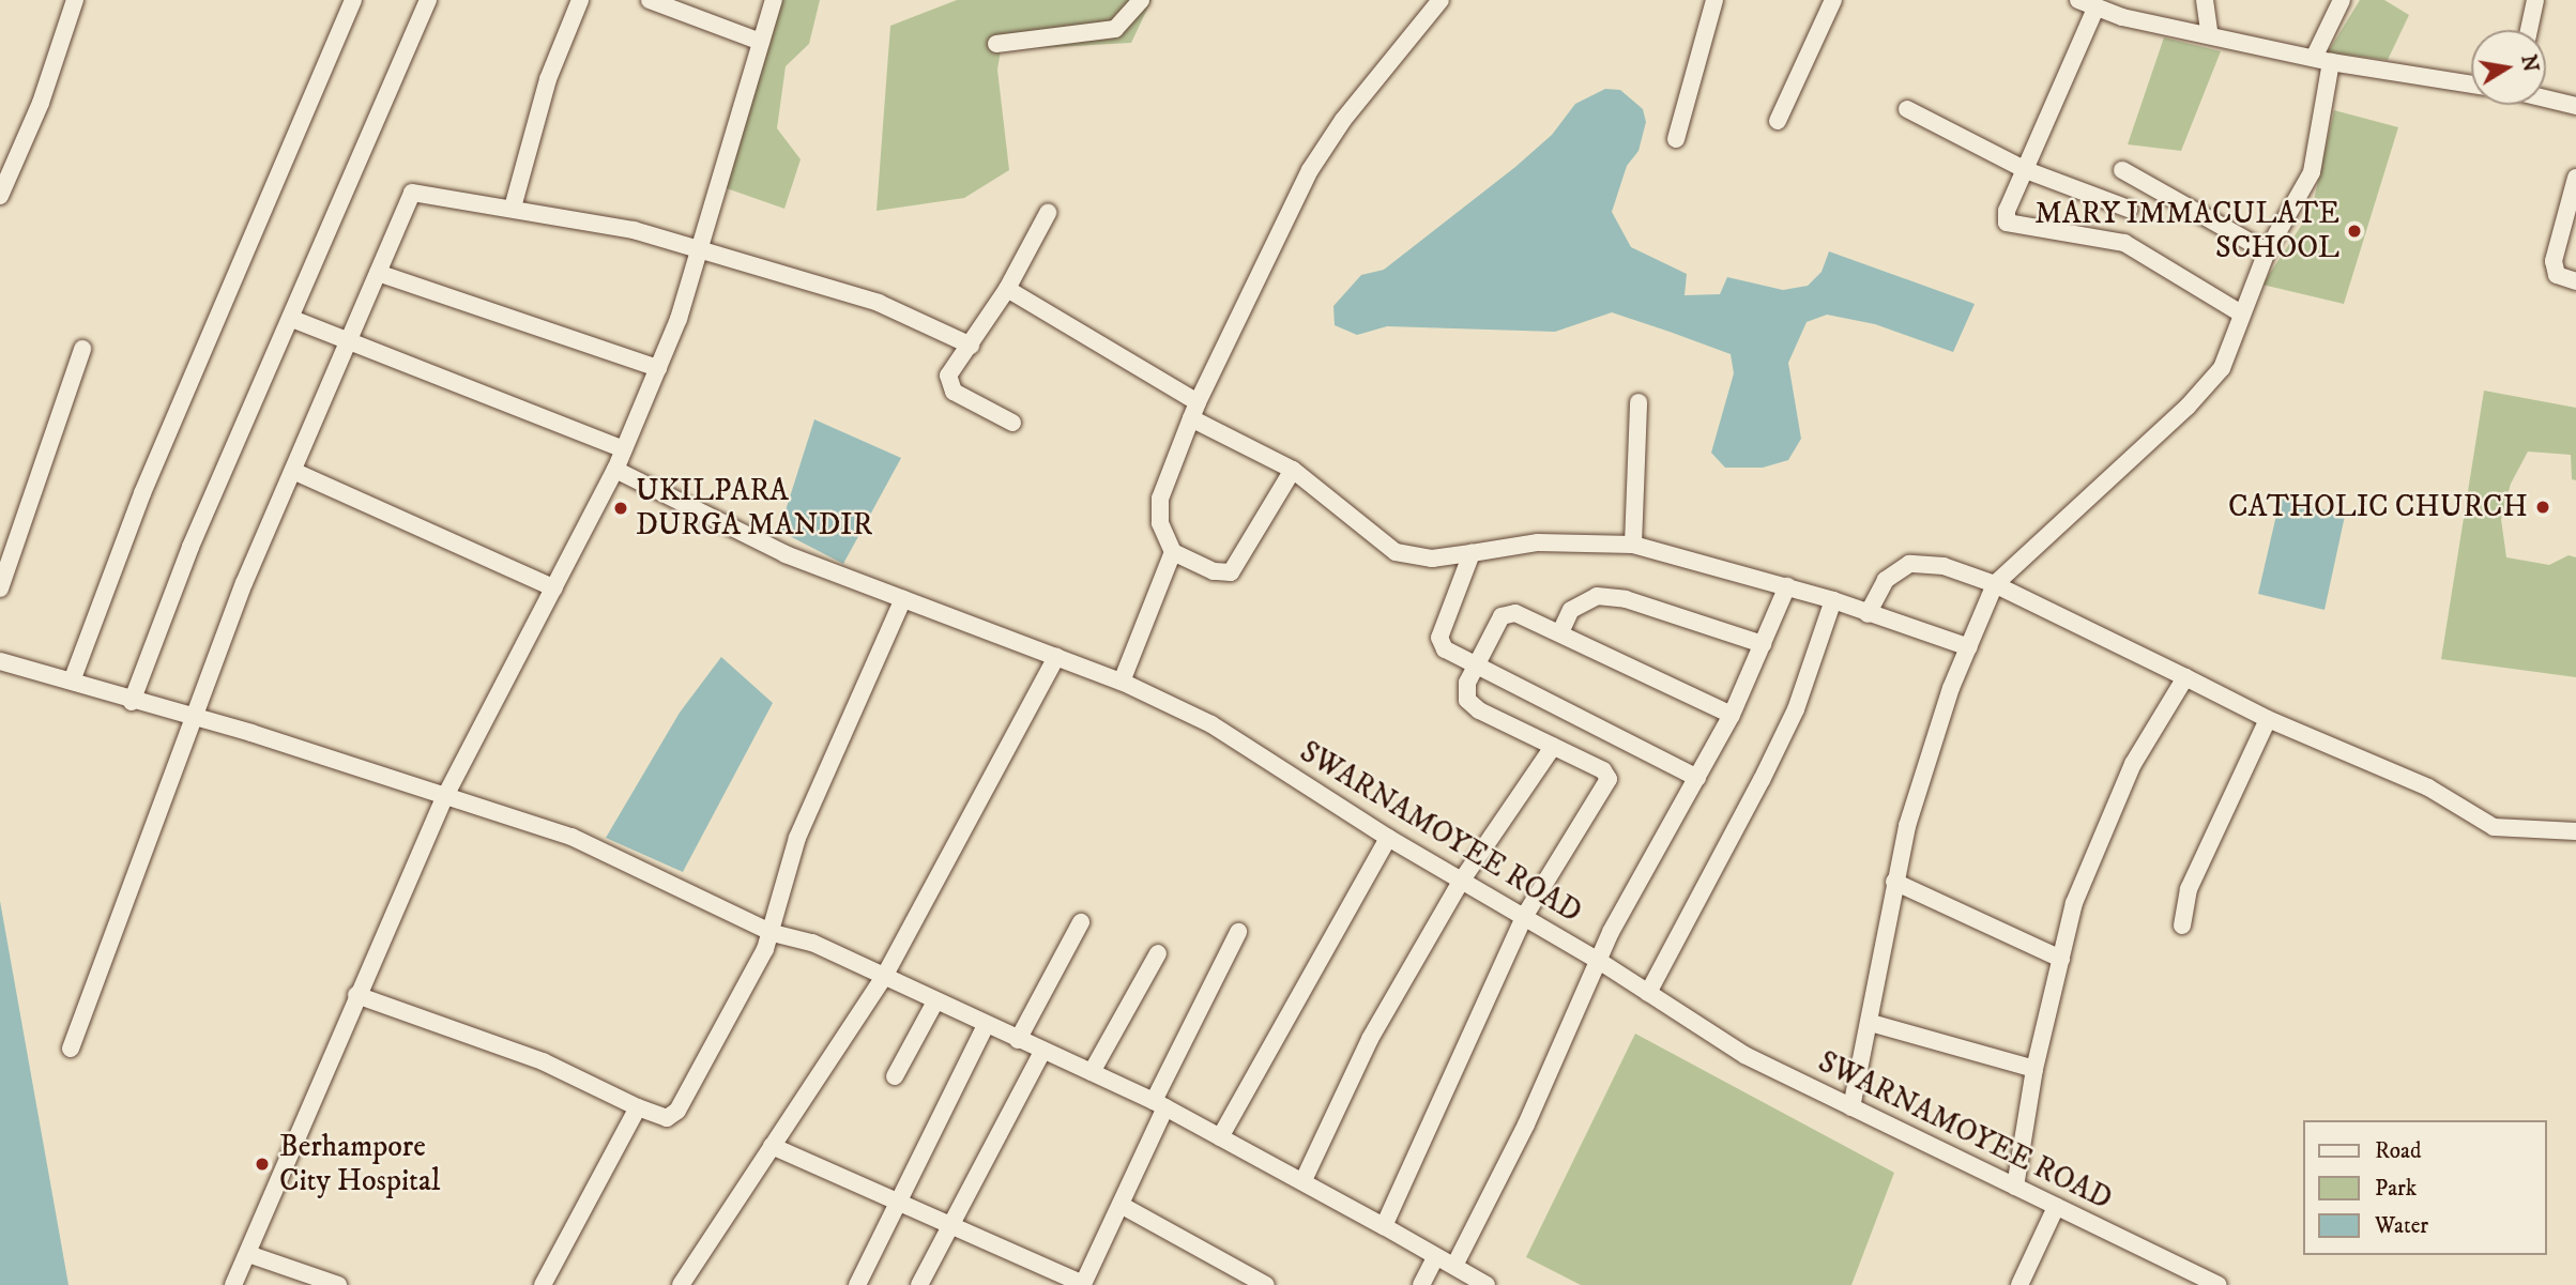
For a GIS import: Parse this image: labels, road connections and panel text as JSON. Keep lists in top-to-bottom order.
{
  "streets": {
    "street": ["SWARNAMOYEE ROAD"]
  },
  "places": [
    "MARY IMMACULATE SCHOOL",
    "CATHOLIC CHURCH",
    "UKILPARA DURGA MANDIR",
    "Berhampore City Hospital"
  ],
  "legend": ["Road", "Park", "Water"],
  "north": "right"
}
